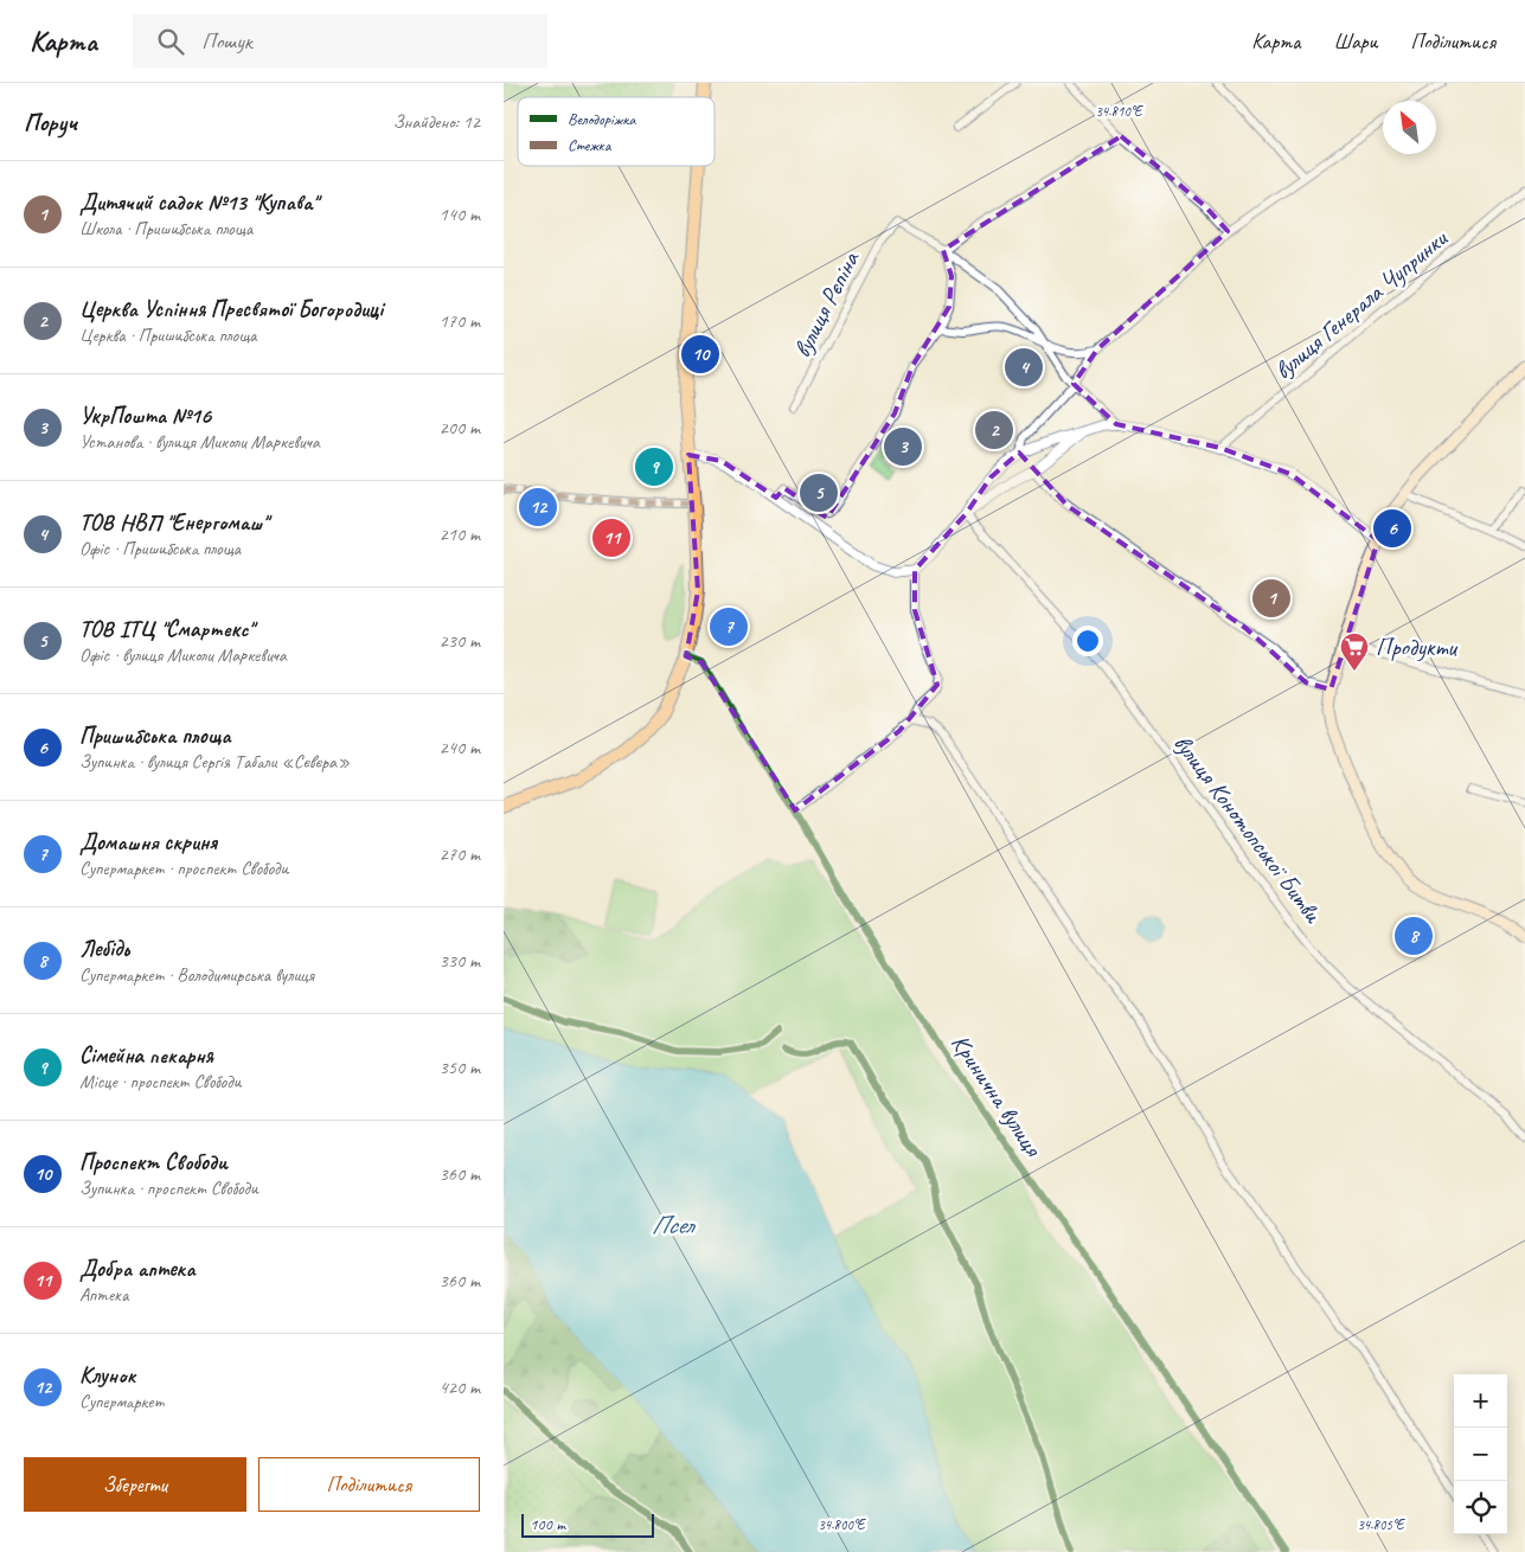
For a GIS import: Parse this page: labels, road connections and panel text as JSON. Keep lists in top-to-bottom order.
{
  "streets": {
    "street": [
      "вулиця Рєпіна",
      "вулиця Генерала Чупринки",
      "вулиця Конотопської Битви",
      "Кринична вулиця"
    ]
  },
  "water": ["Псел"],
  "places": {
    "supermarket": ["Продукти"]
  },
  "legend": ["Велодоріжка", "Стежка"],
  "scale_bar": "100 m",
  "north": "top left",
  "page": {
    "header": "Карта",
    "search": "Пошук",
    "nav": ["Карта", "Шари", "Поділитися"],
    "heading": ["Поруч", "Знайдено: 12"],
    "list": [
      {
        "mark": "1",
        "name": "Дитячий садок №13 \"Купава\"",
        "note": "Школа · Пришибська площа",
        "value": "140 m"
      },
      {
        "mark": "2",
        "name": "Церква Успіння Пресвятої Богородиці",
        "note": "Церква · Пришибська площа",
        "value": "170 m"
      },
      {
        "mark": "3",
        "name": "УкрПошта №16",
        "note": "Установа · вулиця Миколи Маркевича",
        "value": "200 m"
      },
      {
        "mark": "4",
        "name": "ТОВ НВП \"Енергомаш\"",
        "note": "Офіс · Пришибська площа",
        "value": "210 m"
      },
      {
        "mark": "5",
        "name": "ТОВ ІТЦ \"Смартекс\"",
        "note": "Офіс · вулиця Миколи Маркевича",
        "value": "230 m"
      },
      {
        "mark": "6",
        "name": "Пришибська площа",
        "note": "Зупинка · вулиця Сергія Табали «Сєвєра»",
        "value": "240 m"
      },
      {
        "mark": "7",
        "name": "Домашня скриня",
        "note": "Супермаркет · проспект Свободи",
        "value": "270 m"
      },
      {
        "mark": "8",
        "name": "Лебідь",
        "note": "Супермаркет · Володимирська вулиця",
        "value": "330 m"
      },
      {
        "mark": "9",
        "name": "Сімейна пекарня",
        "note": "Місце · проспект Свободи",
        "value": "350 m"
      },
      {
        "mark": "10",
        "name": "Проспект Свободи",
        "note": "Зупинка · проспект Свободи",
        "value": "360 m"
      },
      {
        "mark": "11",
        "name": "Добра аптека",
        "note": "Аптека",
        "value": "360 m"
      },
      {
        "mark": "12",
        "name": "Клунок",
        "note": "Супермаркет",
        "value": "420 m"
      }
    ],
    "pins": [
      "10",
      "4",
      "2",
      "3",
      "9",
      "5",
      "12",
      "6",
      "11",
      "1",
      "7",
      "8"
    ],
    "map_buttons": ["+", "−"],
    "buttons": ["Зберегти", "Поділитися"],
    "scale": "100 m"
  },
  "coordinates": ["34.810°E", "34.800°E", "34.805°E"]
}
